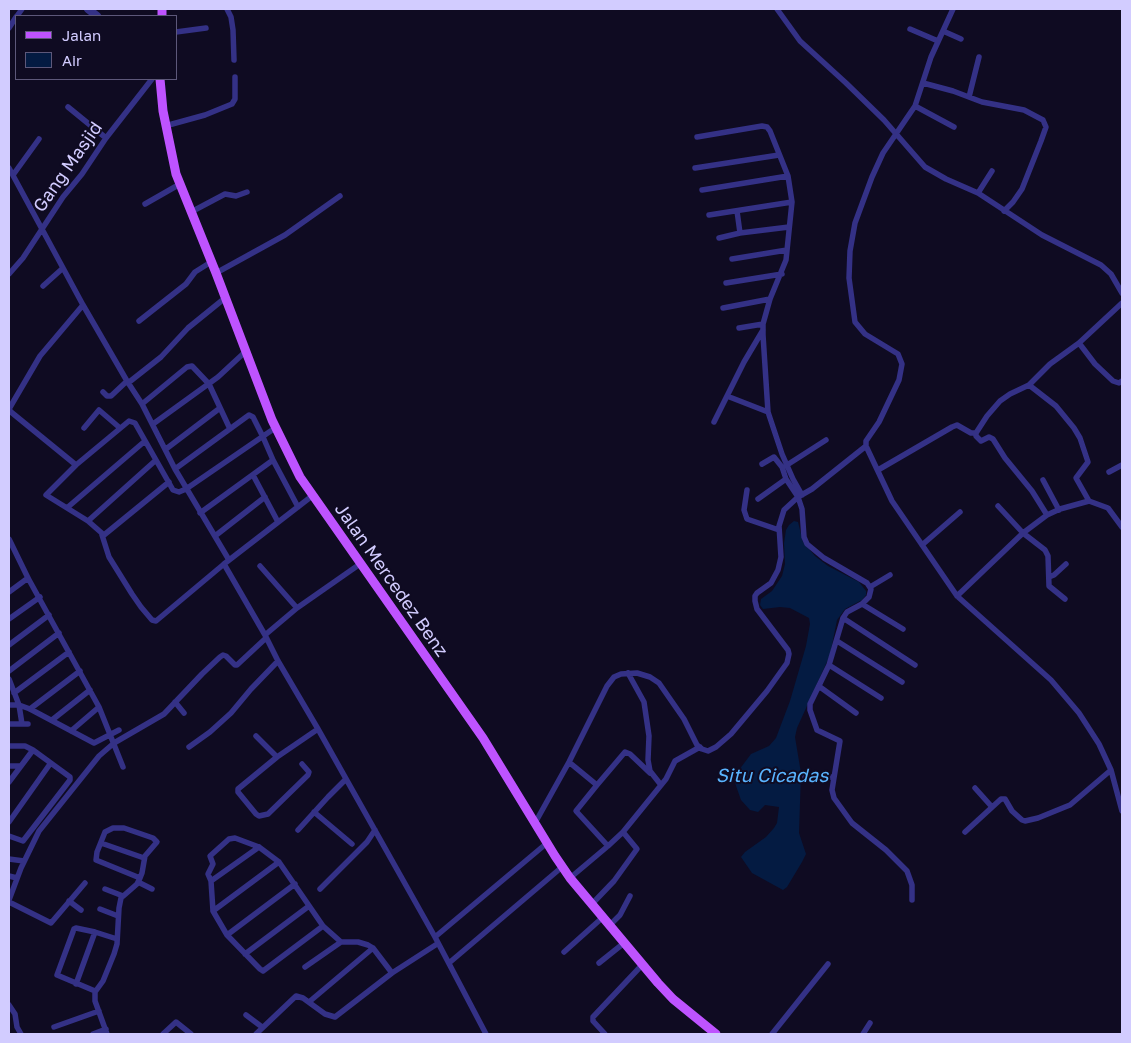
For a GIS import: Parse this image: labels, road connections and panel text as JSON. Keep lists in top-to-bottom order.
{
  "streets": {
    "main road": ["Jalan Mercedez Benz"],
    "street": ["Gang Masjid"]
  },
  "water": ["Situ Cicadas"],
  "legend": ["Jalan", "Air"]
}
